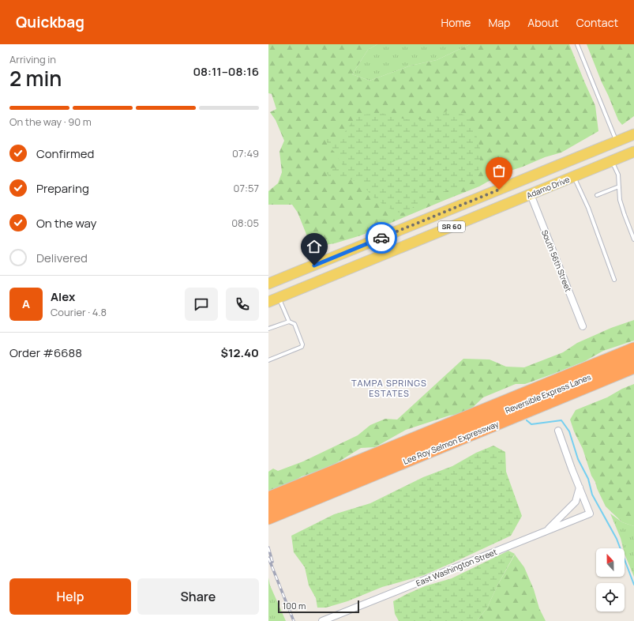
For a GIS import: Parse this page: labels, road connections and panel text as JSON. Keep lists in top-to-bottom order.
{
  "streets": {
    "highway": ["Reversible Express Lanes", "Lee Roy Selmon Expressway"],
    "main road": ["Adamo Drive", "SR 60"],
    "street": ["South 56th Street", "East Washington Street"]
  },
  "crossings": [
    ["Adamo Drive", "South 56th Street"]
  ],
  "districts": ["TAMPA SPRINGS ESTATES"],
  "scale_bar": "100 m",
  "north": "top",
  "page": {
    "header": "Quickbag",
    "nav": [
      "Home",
      "Map",
      "About",
      "Contact"
    ],
    "heading": ["2 min", "Arriving in", "08:11–08:16"],
    "panel": [
      "Alex",
      "Courier · 4.8",
      "Order #6688",
      "$12.40"
    ],
    "bar": "On the way · 90 m",
    "list": [
      ["Confirmed", "07:49"],
      ["Preparing", "07:57"],
      ["On the way", "08:05"],
      "Delivered"
    ],
    "round": "A",
    "buttons": ["Help", "Share"],
    "scale": "100 m"
  }
}
